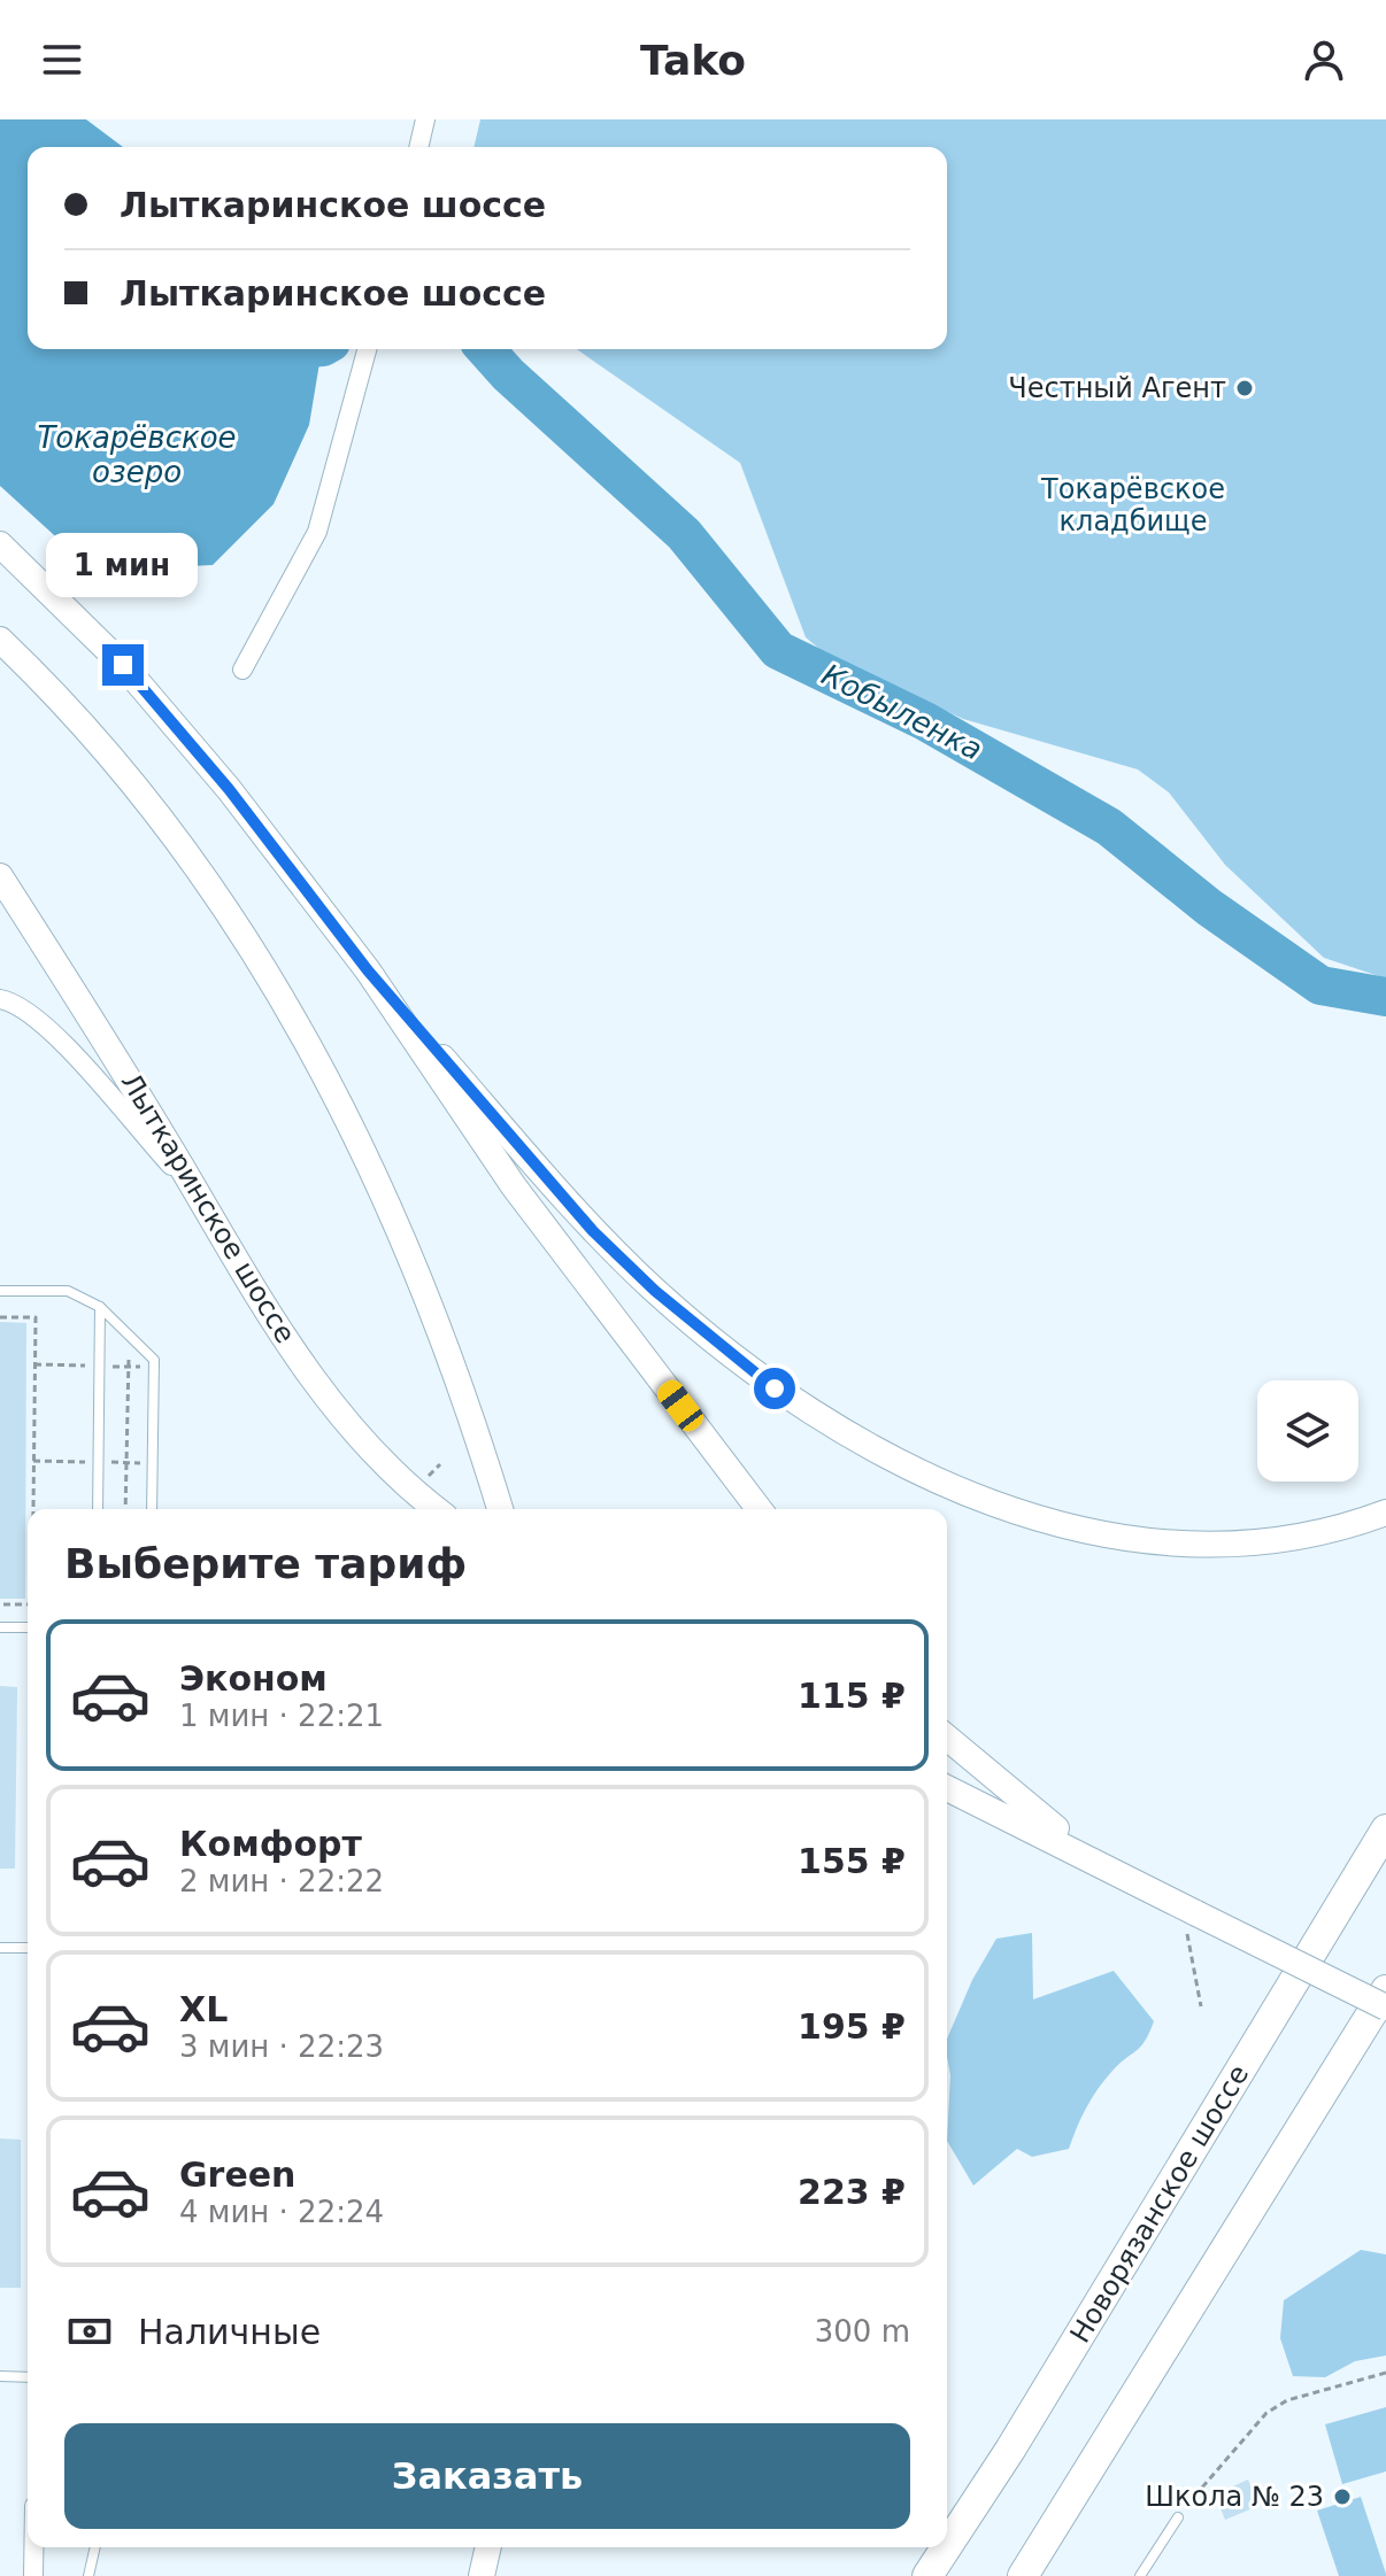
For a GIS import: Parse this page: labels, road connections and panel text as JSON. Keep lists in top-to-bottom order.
{
  "streets": {
    "highway": ["Новорязанское шоссе"],
    "main road": ["Лыткаринское шоссе"]
  },
  "water": ["Токарёвское озеро", "Кобыленка"],
  "parks": ["Токарёвское кладбище"],
  "places": ["Честный Агент", "Школа № 23"],
  "page": {
    "header": "Tako",
    "banner": ["Лыткаринское шоссе", "Лыткаринское шоссе"],
    "bubble": "1 мин",
    "heading": "Выберите тариф",
    "list": [
      {
        "name": "Эконом",
        "note": "1 мин · 22:21",
        "value": "115 ₽"
      },
      {
        "name": "Комфорт",
        "note": "2 мин · 22:22",
        "value": "155 ₽"
      },
      {
        "name": "XL",
        "note": "3 мин · 22:23",
        "value": "195 ₽"
      },
      {
        "name": "Green",
        "note": "4 мин · 22:24",
        "value": "223 ₽"
      }
    ],
    "pay": ["Наличные", "300 m"],
    "buttons": "Заказать"
  }
}
